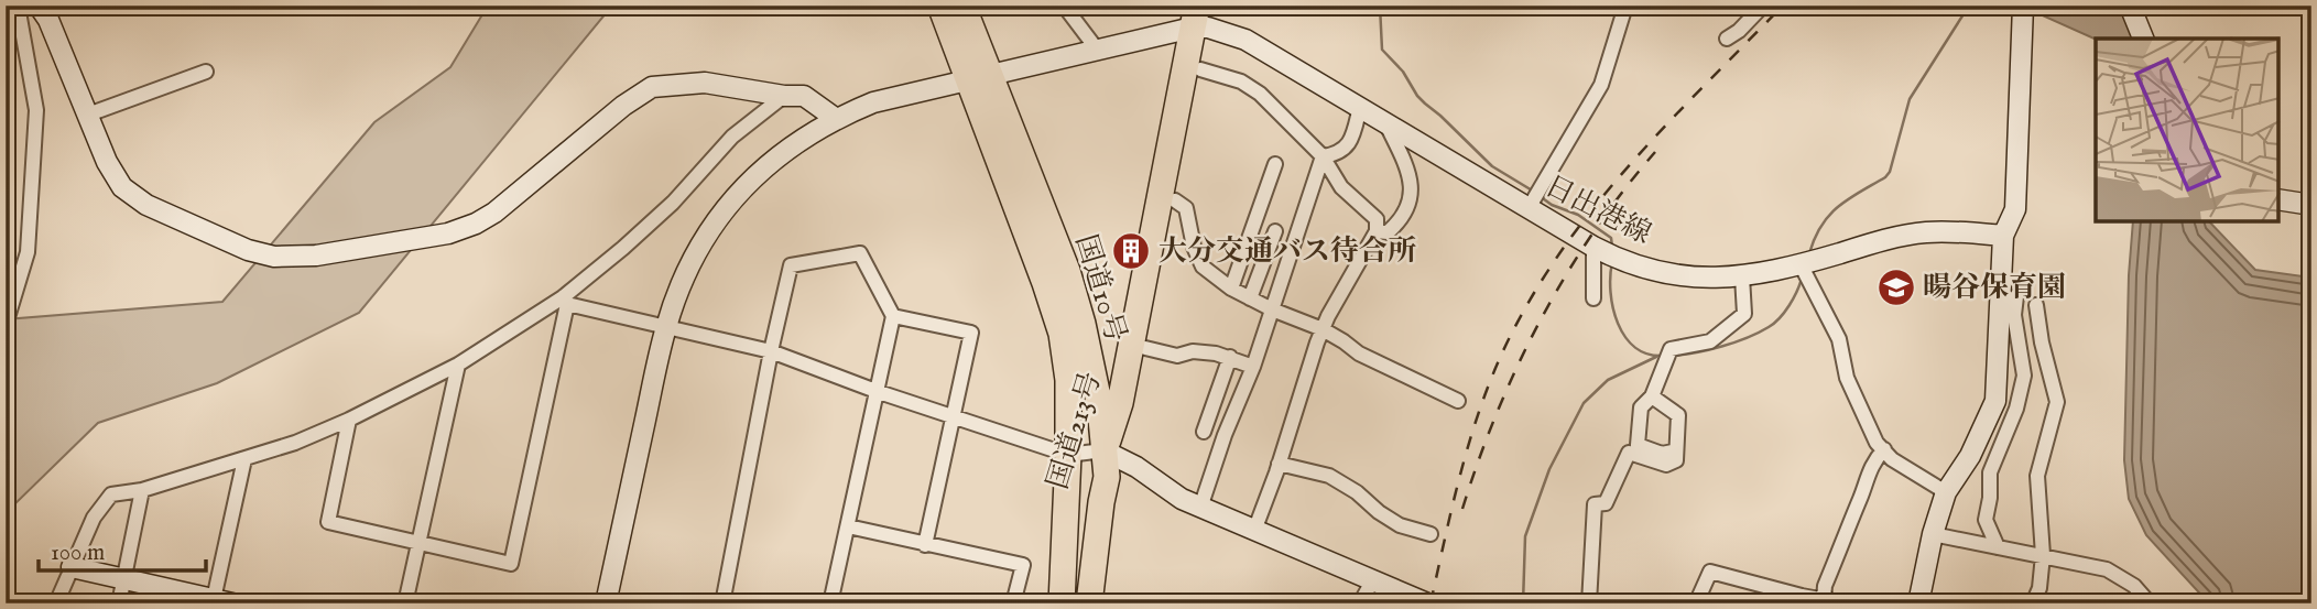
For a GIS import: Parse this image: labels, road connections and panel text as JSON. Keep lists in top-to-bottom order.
{
  "streets": {
    "highway": ["国道10号", "国道213号"],
    "street": ["日出港線"]
  },
  "crossings": [
    ["日出港線", "国道213号"],
    ["国道10号", "国道213号"]
  ],
  "places": {
    "building": ["大分交通バス待合所"],
    "school or university": ["暘谷保育園"]
  },
  "scale_bar": "100 m"
}
